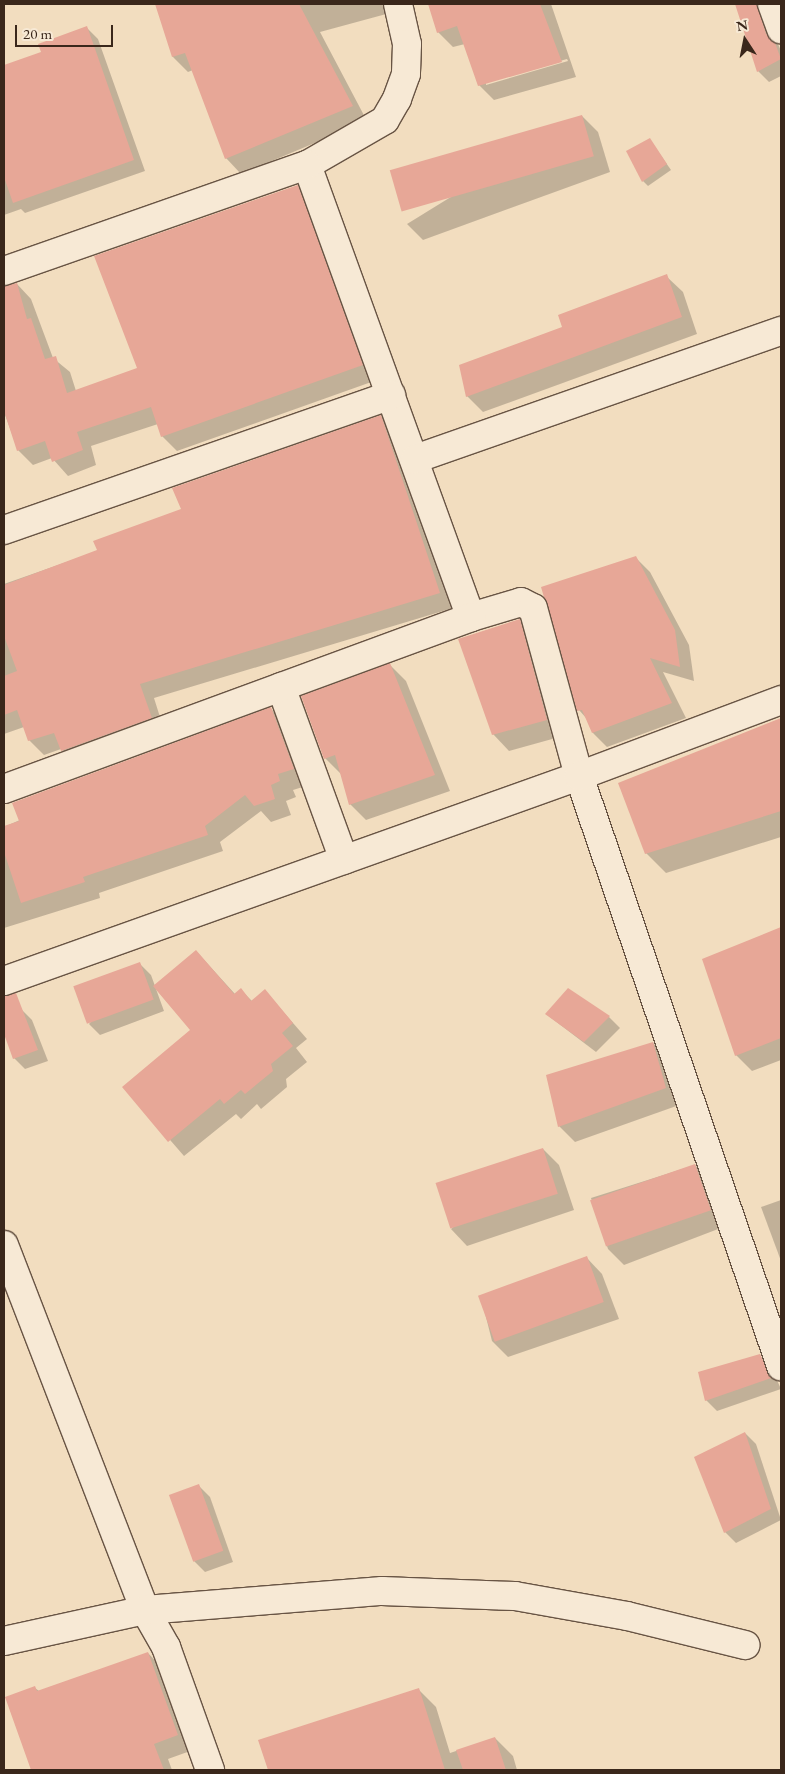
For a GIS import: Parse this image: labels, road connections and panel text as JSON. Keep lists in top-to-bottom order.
{
  "scale_bar": "20 m",
  "north": "top"
}
